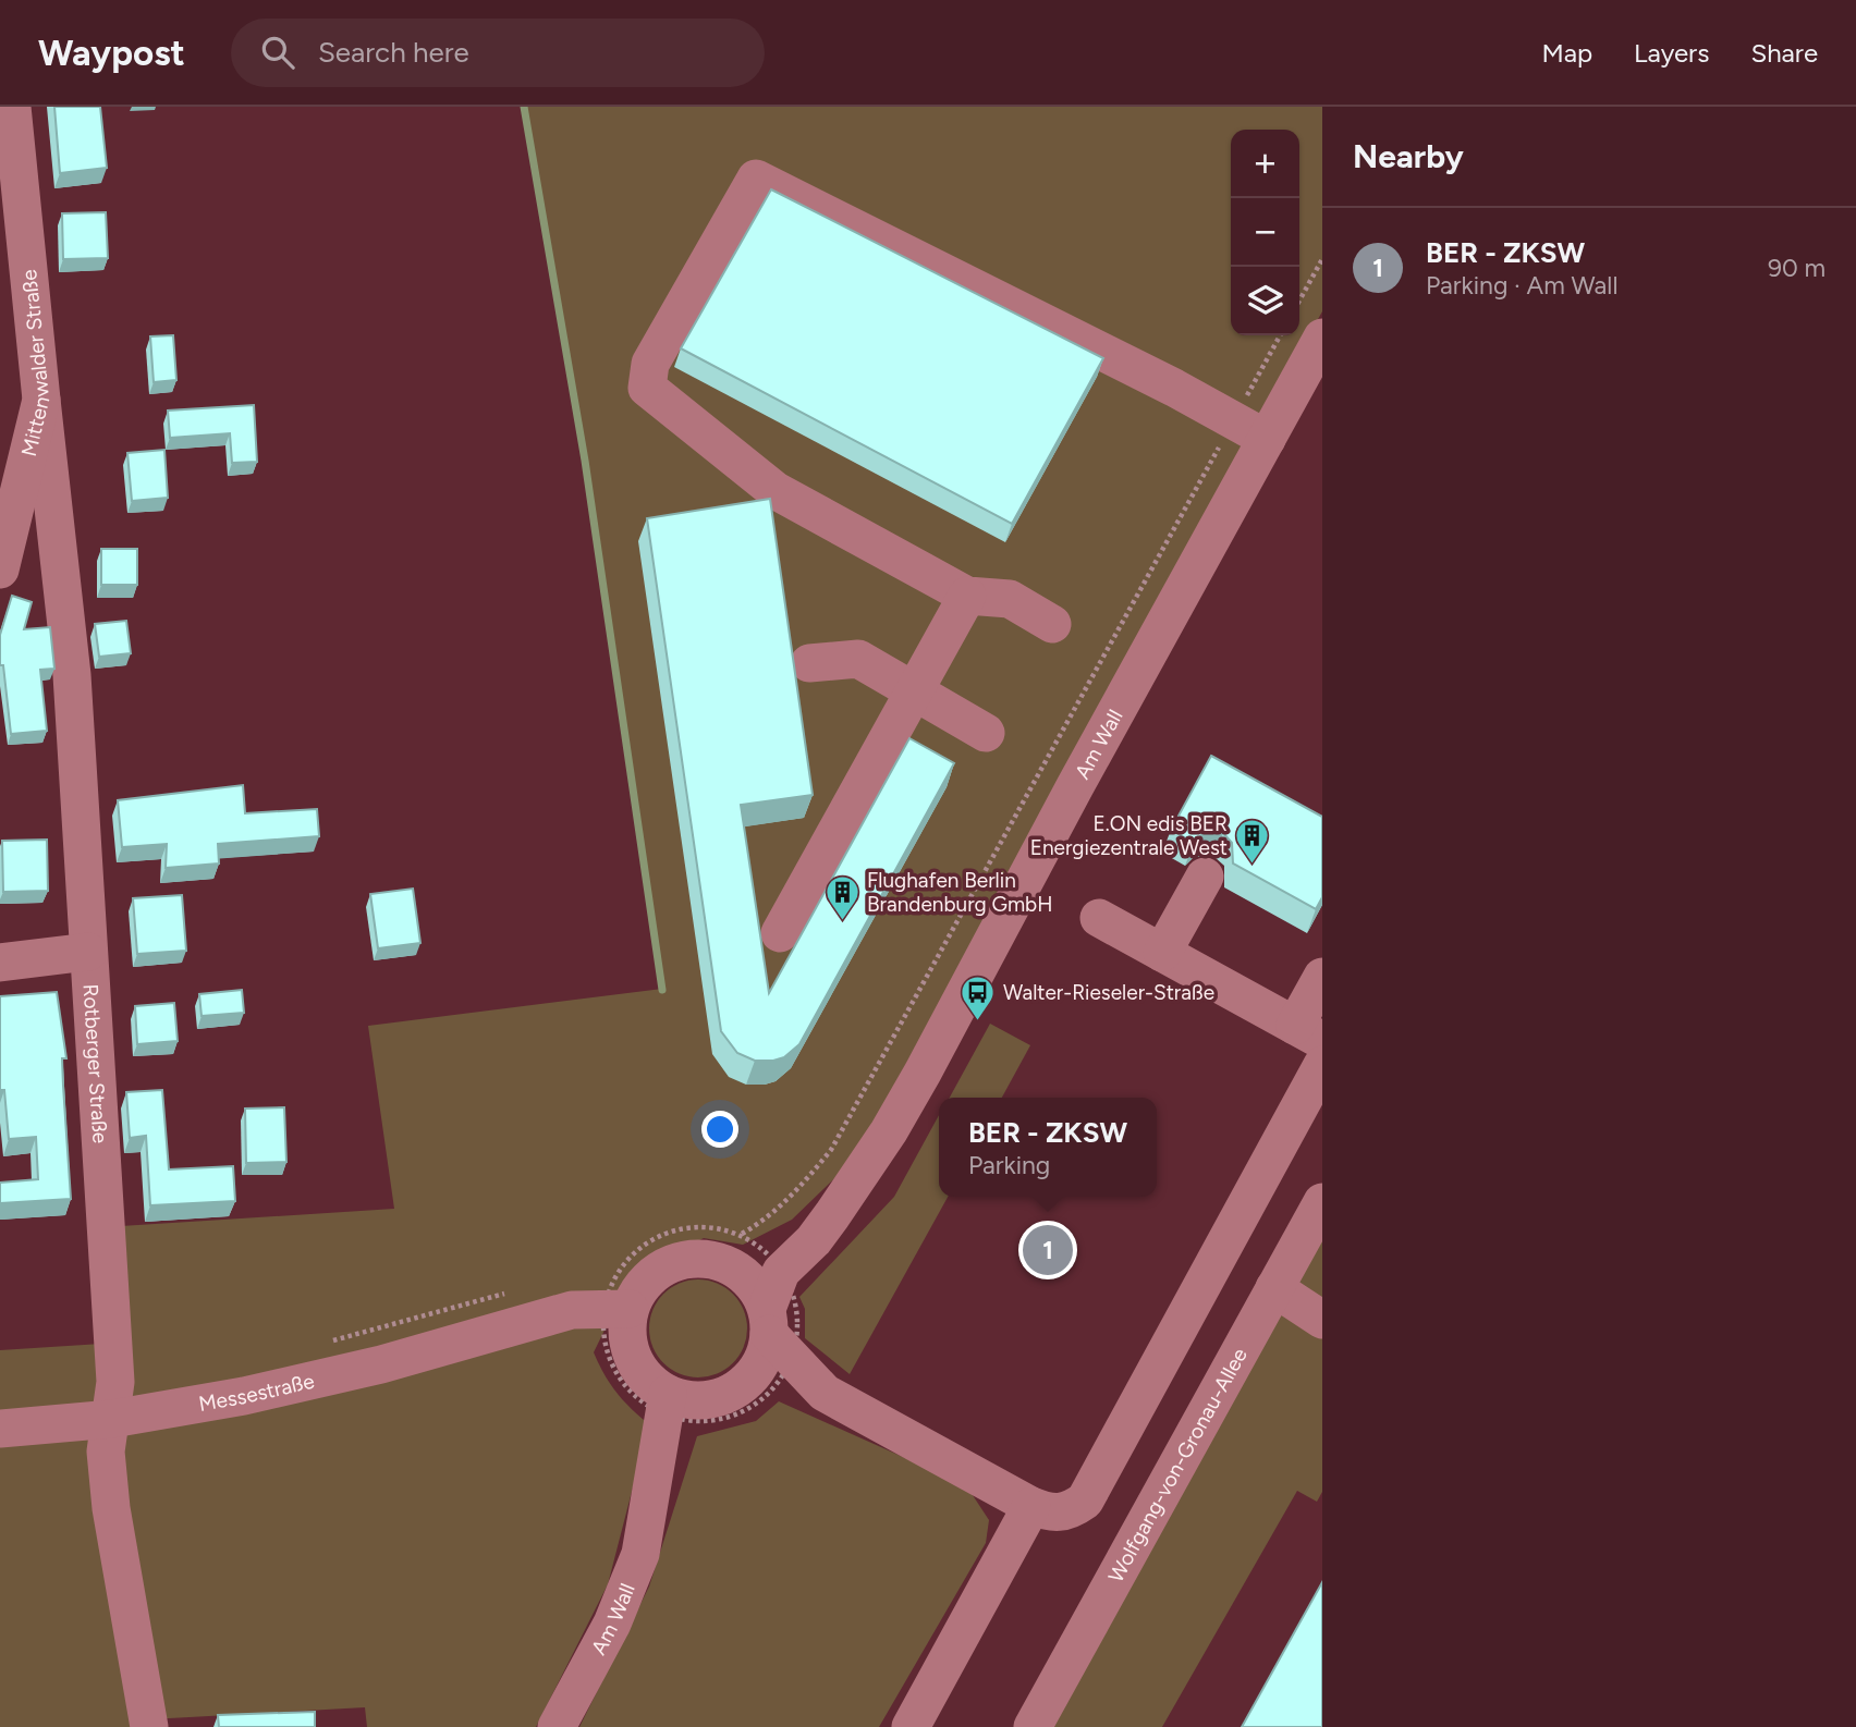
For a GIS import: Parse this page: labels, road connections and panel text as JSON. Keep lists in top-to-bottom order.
{
  "streets": {
    "street": [
      "Mittenwalder Straße",
      "Am Wall",
      "Rotberger Straße",
      "Messestraße",
      "Wolfgang-von-Gronau-Allee"
    ]
  },
  "crossings": [
    ["Mittenwalder Straße", "Rotberger Straße"],
    ["Am Wall", "Messestraße"],
    ["Rotberger Straße", "Messestraße"]
  ],
  "places": {
    "building": ["E.ON edis BER Energiezentrale West", "Flughafen Berlin Brandenburg GmbH"],
    "bus stop": ["Walter-Rieseler-Straße"]
  },
  "page": {
    "header": "Waypost",
    "search": "Search here",
    "nav": ["Map", "Layers", "Share"],
    "heading": "Nearby",
    "map_buttons": ["+", "−"],
    "list": [
      {
        "mark": "1",
        "name": "BER - ZKSW",
        "note": "Parking · Am Wall",
        "value": "90 m"
      }
    ],
    "popup": ["BER - ZKSW", "Parking"],
    "pins": "1"
  }
}
